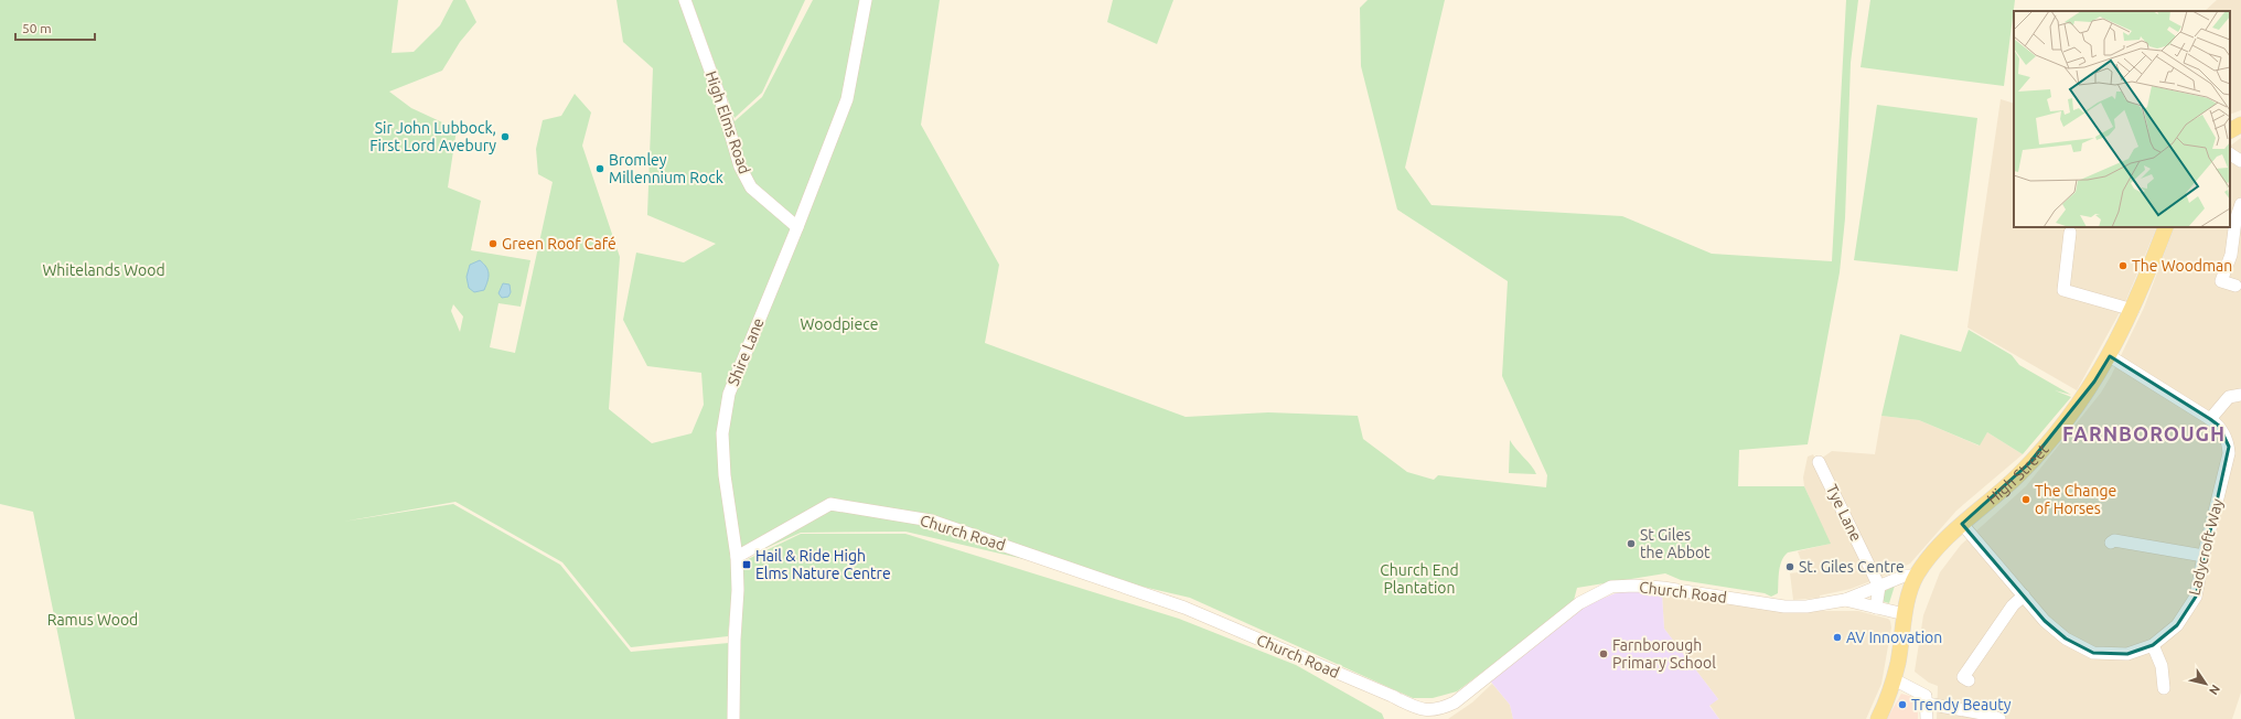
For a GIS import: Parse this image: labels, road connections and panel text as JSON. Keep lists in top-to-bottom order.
{
  "streets": {
    "main road": ["High Street"],
    "street": [
      "High Elms Road",
      "Shire Lane",
      "Tye Lane",
      "Church Road",
      "Ladycroft Way"
    ]
  },
  "crossings": [
    ["High Elms Road", "Shire Lane"],
    ["Shire Lane", "Church Road"],
    ["High Street", "Church Road"],
    ["High Street", "Ladycroft Way"],
    ["Tye Lane", "Church Road"]
  ],
  "districts": ["FARNBOROUGH"],
  "parks": [
    "Whitelands Wood",
    "Woodpiece",
    "Church End Plantation",
    "Ramus Wood"
  ],
  "places": {
    "other": [
      "Sir John Lubbock, First Lord Avebury",
      "Bromley Millennium Rock",
      "Green Roof Café",
      "The Woodman",
      "The Change of Horses",
      "St Giles the Abbot",
      "St. Giles Centre",
      "AV Innovation",
      "Farnborough Primary School",
      "Trendy Beauty"
    ],
    "transit": ["Hail & Ride High Elms Nature Centre"]
  },
  "scale_bar": "50 m",
  "north": "bottom right"
}
